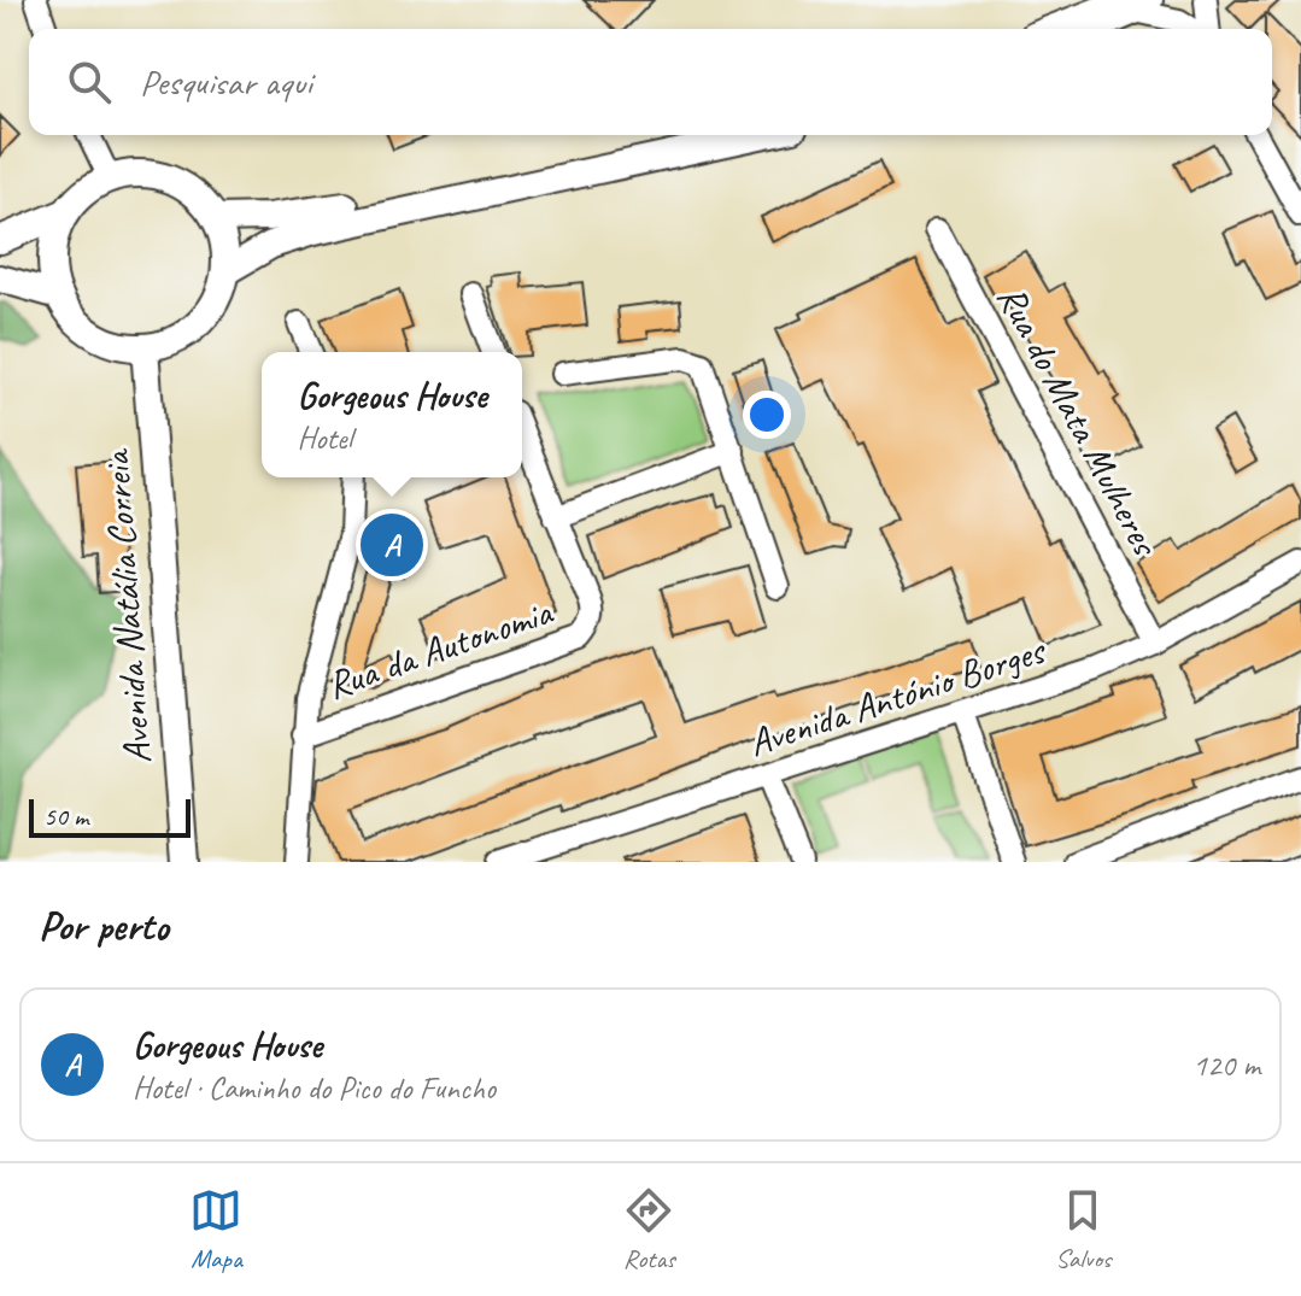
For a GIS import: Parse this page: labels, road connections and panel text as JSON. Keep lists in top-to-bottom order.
{
  "streets": {
    "street": [
      "Rua do Mata Mulheres",
      "Avenida Natália Correia",
      "Rua da Autonomia",
      "Avenida António Borges"
    ]
  },
  "crossings": [
    ["Rua do Mata Mulheres", "Avenida António Borges"]
  ],
  "scale_bar": "50 m",
  "page": {
    "search": "Pesquisar aqui",
    "popup": ["Gorgeous House", "Hotel"],
    "pins": "A",
    "scale": "50 m",
    "heading": "Por perto",
    "list": [
      {
        "mark": "A",
        "name": "Gorgeous House",
        "note": "Hotel · Caminho do Pico do Funcho",
        "value": "120 m"
      }
    ],
    "nav": ["Mapa", "Rotas", "Salvos"]
  }
}
